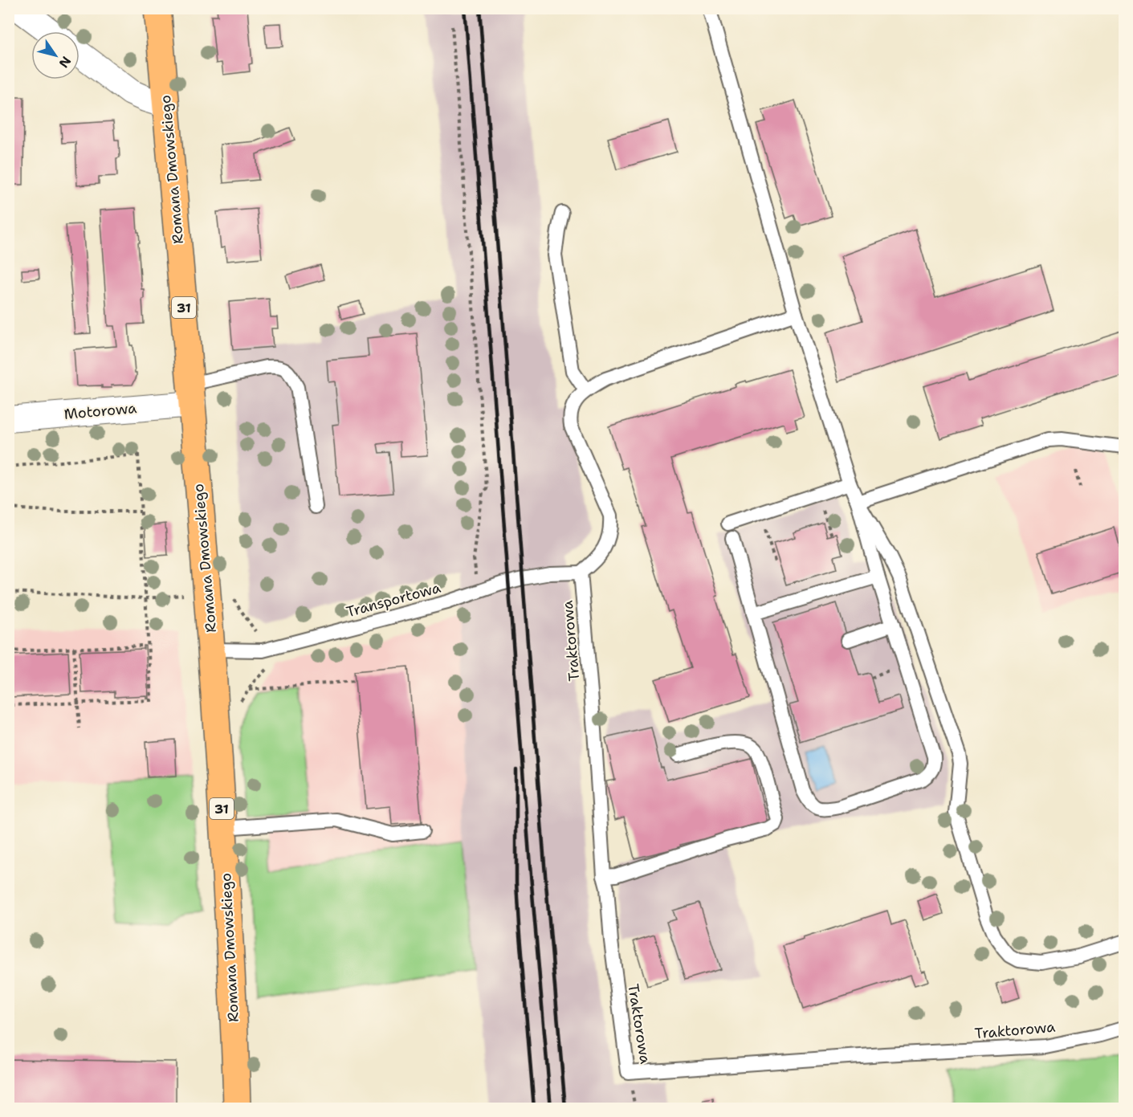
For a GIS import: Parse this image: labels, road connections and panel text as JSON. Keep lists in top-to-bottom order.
{
  "streets": {
    "main road": ["Romana Dmowskiego", "31"],
    "street": ["Motorowa"],
    "lane": ["Transportowa", "Traktorowa"]
  },
  "crossings": [
    ["Romana Dmowskiego", "Motorowa"],
    ["Romana Dmowskiego", "Transportowa"],
    ["Transportowa", "Traktorowa"]
  ],
  "north": "bottom right"
}
